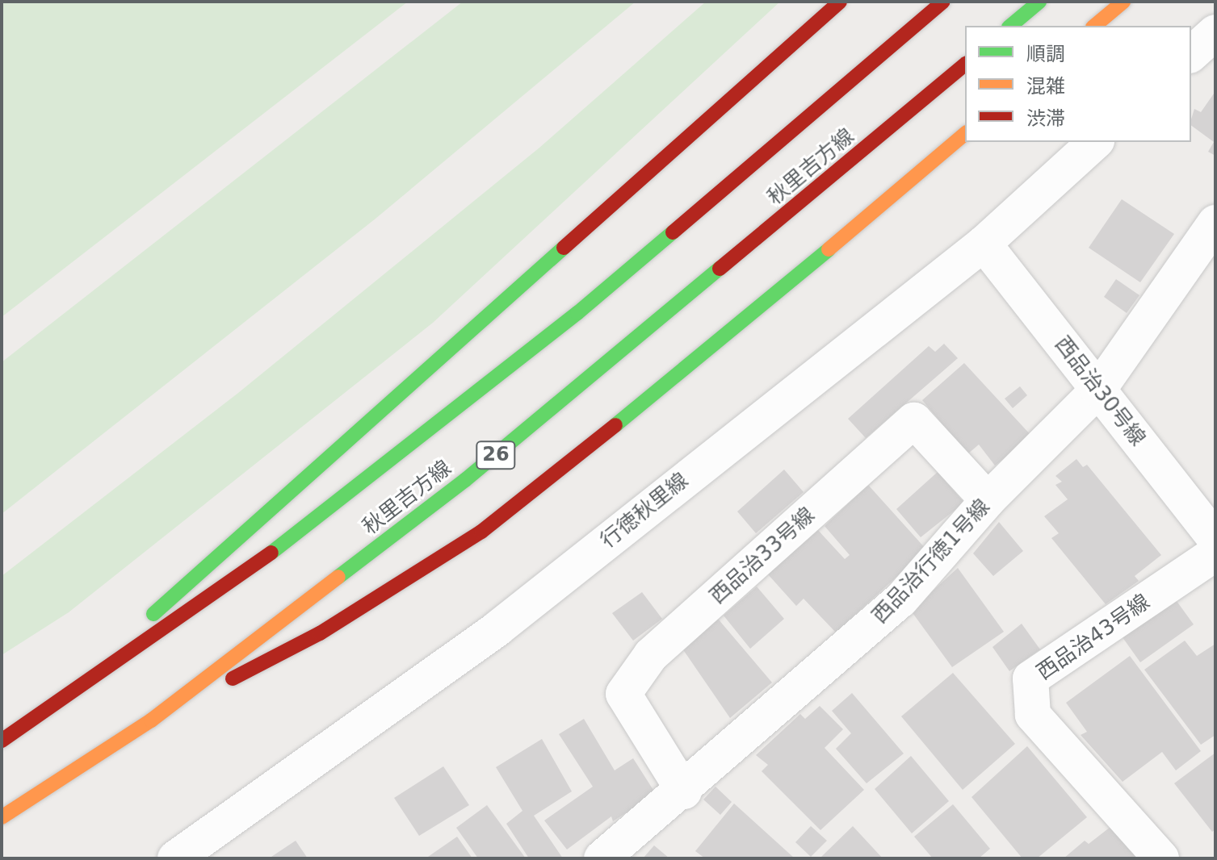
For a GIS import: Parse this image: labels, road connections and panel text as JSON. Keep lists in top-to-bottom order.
{
  "streets": {
    "main road": ["秋里吉方線", "26"],
    "street": [
      "西品治30号線",
      "行徳秋里線",
      "西品治33号線",
      "西品治行徳1号線",
      "西品治43号線"
    ]
  },
  "crossings": [
    ["西品治30号線", "行徳秋里線"],
    ["西品治30号線", "西品治行徳1号線"],
    ["西品治33号線", "西品治行徳1号線"]
  ],
  "legend": ["順調", "混雑", "渋滞"]
}
